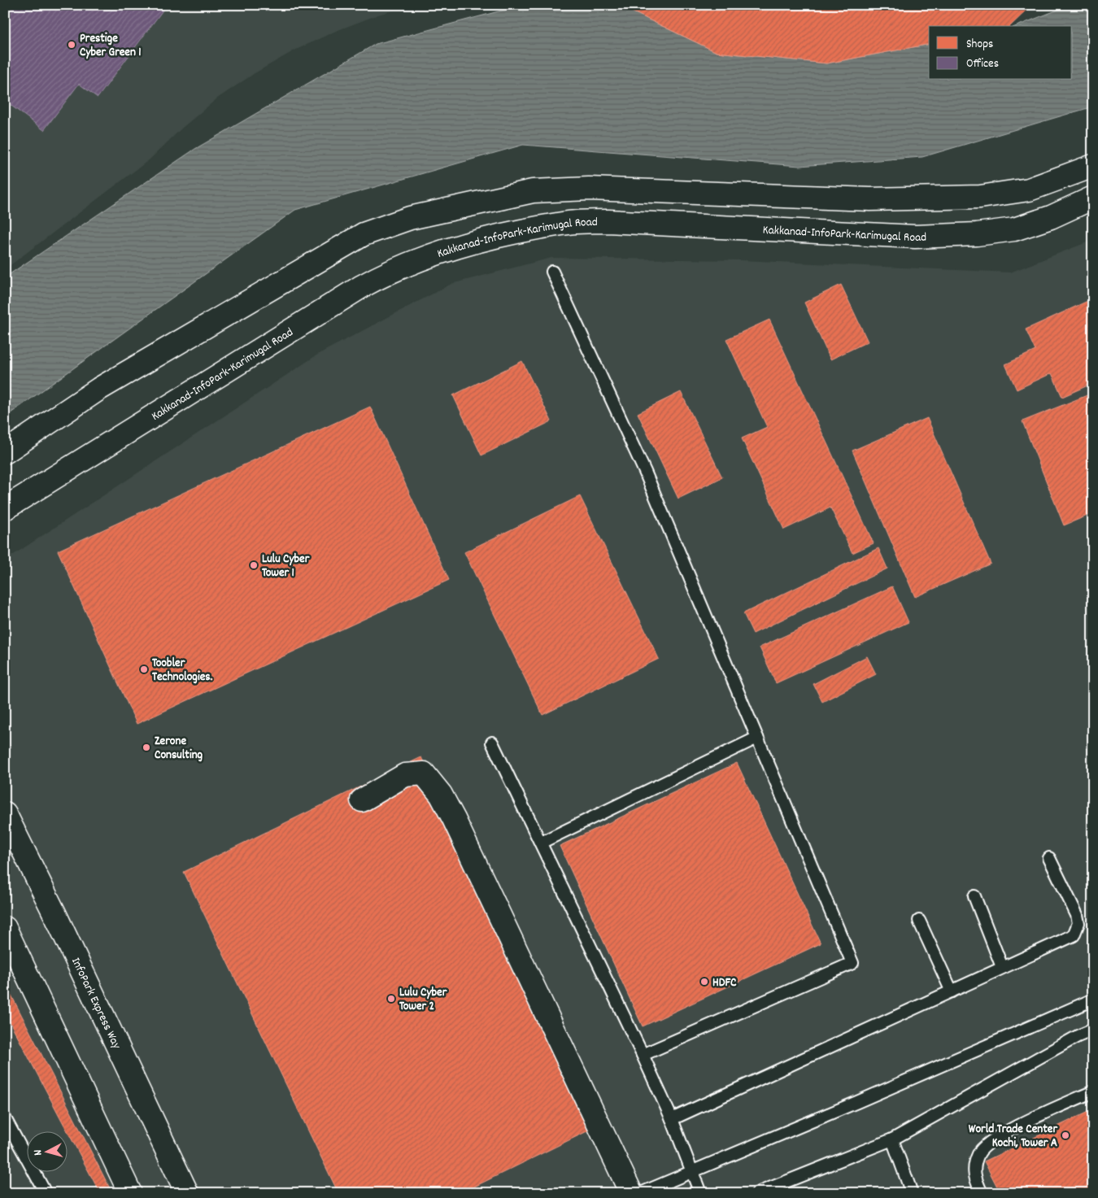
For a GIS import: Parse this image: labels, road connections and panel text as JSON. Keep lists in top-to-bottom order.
{
  "streets": {
    "main road": ["Kakkanad-InfoPark-Karimugal Road", "InfoPark Express Way"]
  },
  "places": [
    "Prestige Cyber Green 1",
    "Lulu Cyber Tower 1",
    "Toobler Technologies.",
    "Zerone Consulting",
    "HDFC",
    "Lulu Cyber Tower 2",
    "World Trade Center Kochi, Tower A"
  ],
  "legend": ["Shops", "Offices"],
  "north": "left"
}
